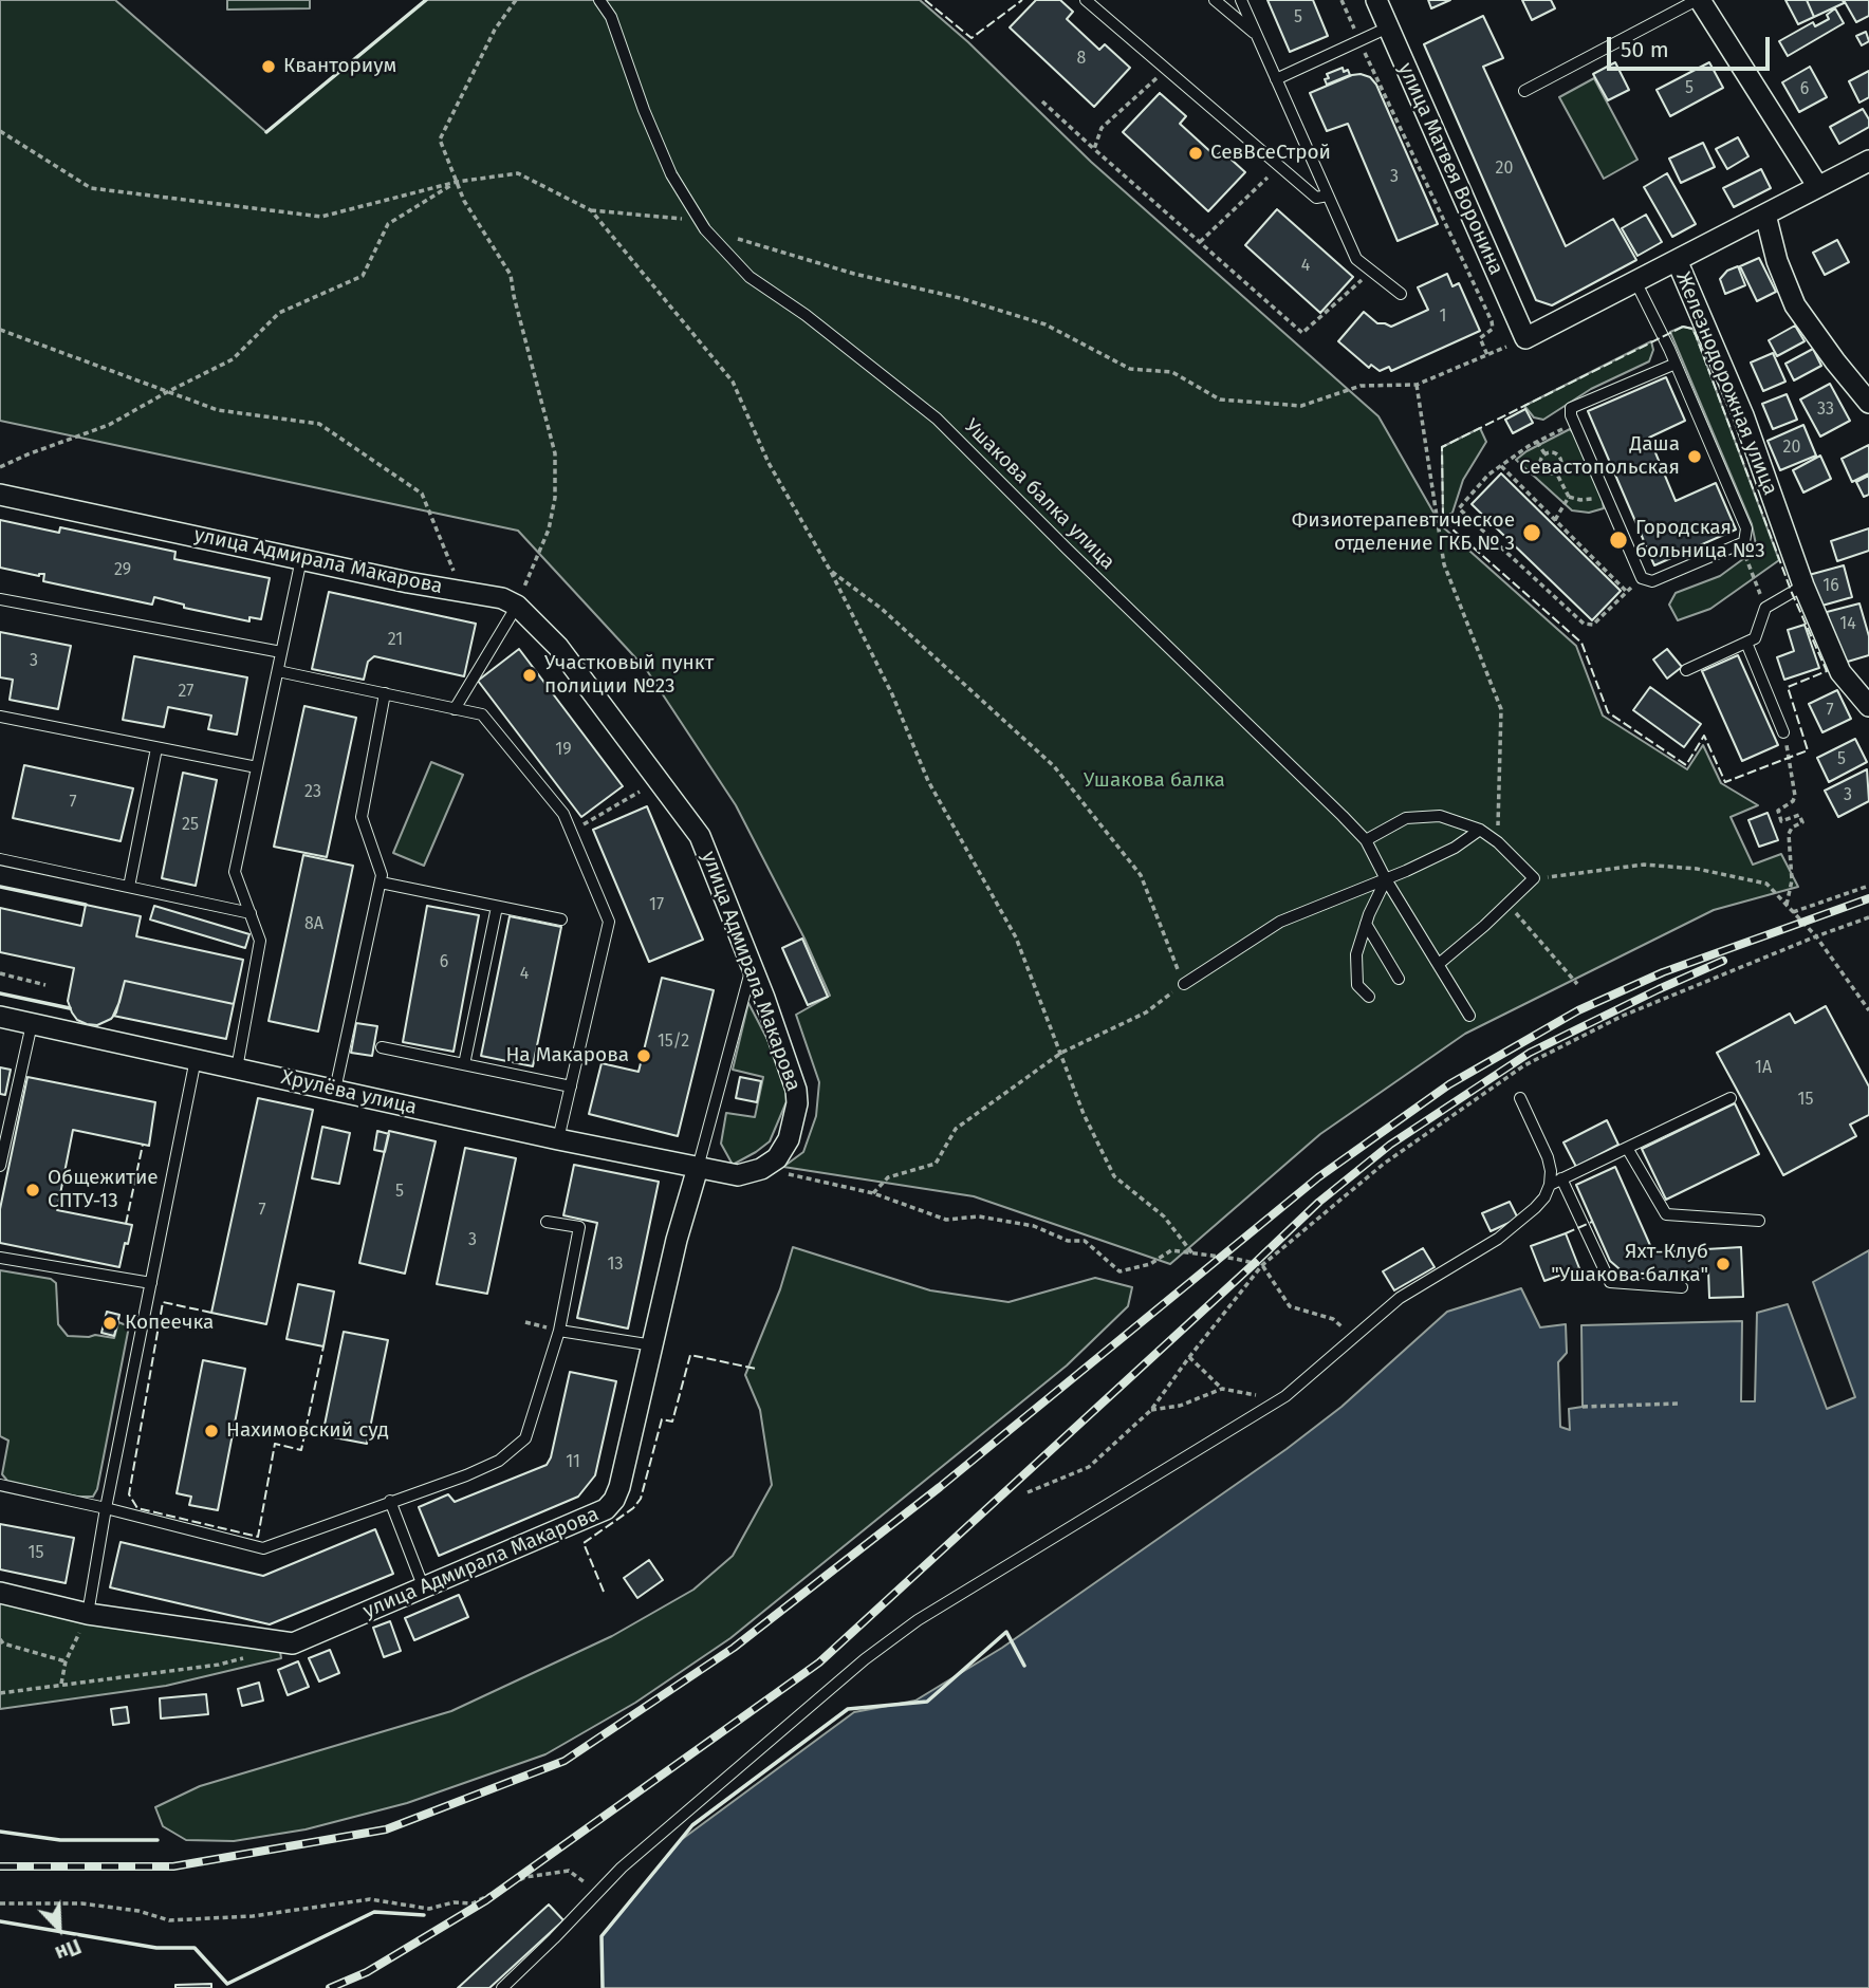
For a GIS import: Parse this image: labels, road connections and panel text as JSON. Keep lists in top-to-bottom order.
{
  "streets": {
    "street": [
      "улица Матвея Воронина",
      "Железнодорожная улица",
      "улица Адмирала Макарова",
      "Хрулёва улица"
    ],
    "lane": ["Ушакова балка улица"]
  },
  "crossings": [
    ["улица Адмирала Макарова", "Хрулёва улица"]
  ],
  "parks": ["Ушакова балка"],
  "places": [
    "Кванториум",
    "СевВсеСтрой",
    "Даша Севастопольская",
    "Физиотерапевтическое отделение ГКБ № 3",
    "Городская больница №3",
    "Участковый пункт полиции №23",
    "На Макарова",
    "Общежитие СПТУ-13",
    "Яхт-Клуб \"Ушакова балка\"",
    "Копеечка",
    "Нахимовский суд"
  ],
  "house_numbers": [
    "5",
    "8",
    "5",
    "6",
    "20",
    "3",
    "4",
    "1",
    "33",
    "20",
    "29",
    "16",
    "14",
    "21",
    "3",
    "27",
    "7",
    "19",
    "5",
    "23",
    "3",
    "7",
    "25",
    "17",
    "8А",
    "6",
    "4",
    "15/2",
    "1А",
    "15",
    "5",
    "7",
    "3",
    "13",
    "11",
    "15"
  ],
  "scale_bar": "50 m",
  "north": "bottom right"
}
